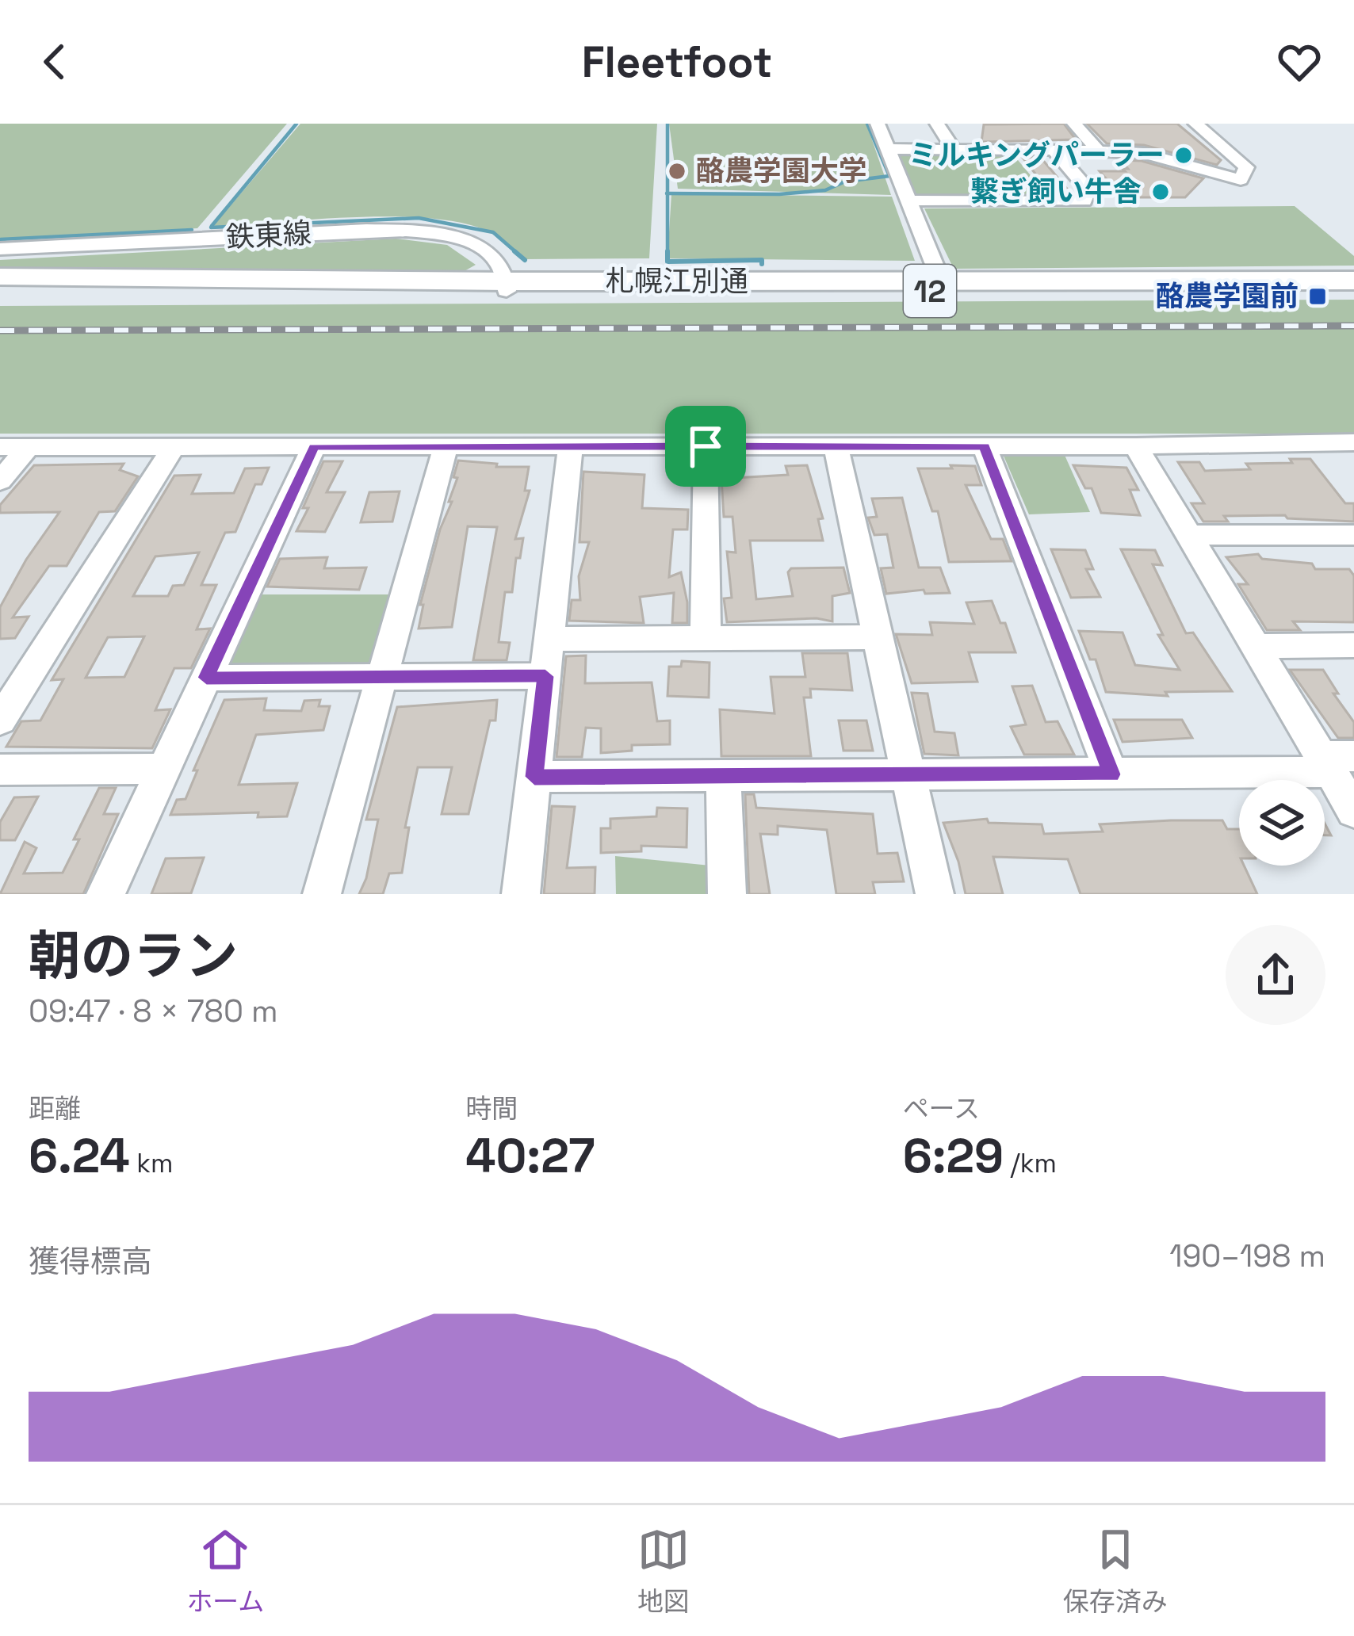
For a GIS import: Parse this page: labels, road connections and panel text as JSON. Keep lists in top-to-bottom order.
{
  "streets": {
    "highway": ["札幌江別通", "12"],
    "street": ["鉄東線"]
  },
  "crossings": [
    ["鉄東線", "札幌江別通"]
  ],
  "places": {
    "other": ["ミルキングパーラー", "酪農学園大学", "繋ぎ飼い牛舎"],
    "transit": ["酪農学園前"]
  },
  "page": {
    "header": "Fleetfoot",
    "heading": ["朝のラン", "09:47 · 8 × 780 m"],
    "stats": [
      ["距離", "6.24 km"],
      ["時間", "40:27"],
      ["ペース", "6:29 /km"]
    ],
    "chart": ["獲得標高", "190–198 m"],
    "tabs": ["ホーム", "地図", "保存済み"]
  }
}
